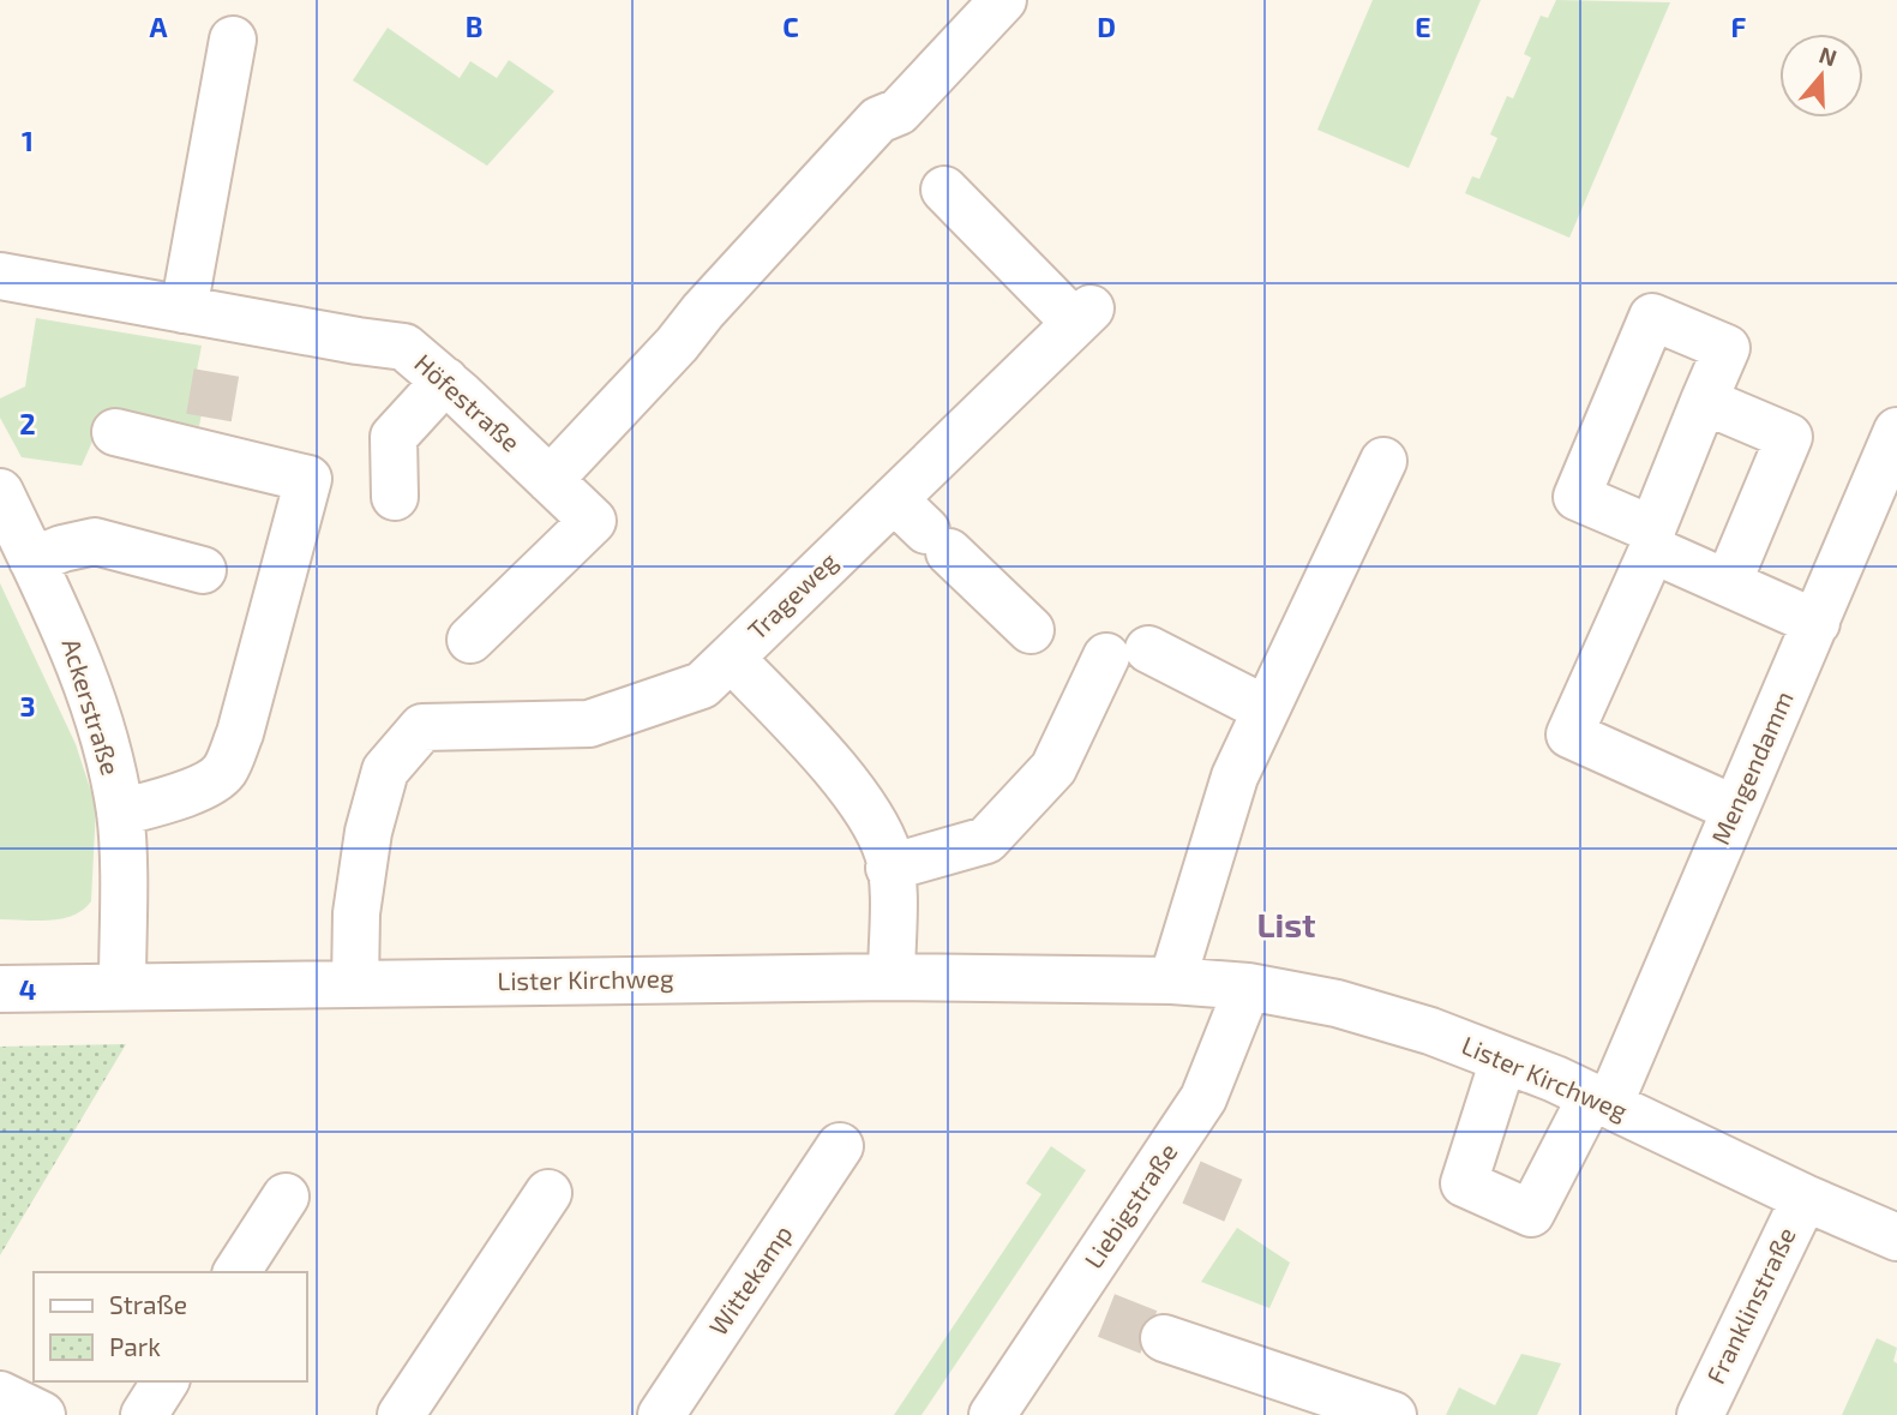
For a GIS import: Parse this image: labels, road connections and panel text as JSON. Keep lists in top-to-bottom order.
{
  "streets": {
    "street": [
      "Höfestraße",
      "Trageweg",
      "Ackerstraße",
      "Mengendamm",
      "Lister Kirchweg",
      "Liebigstraße",
      "Wittekamp",
      "Franklinstraße"
    ]
  },
  "crossings": [
    ["Trageweg", "Lister Kirchweg"],
    ["Ackerstraße", "Lister Kirchweg"],
    ["Mengendamm", "Lister Kirchweg"],
    ["Lister Kirchweg", "Liebigstraße"],
    ["Lister Kirchweg", "Franklinstraße"]
  ],
  "districts": ["List"],
  "legend": ["Straße", "Park"],
  "north": "top",
  "grid": {
    "columns": [
      "A",
      "B",
      "C",
      "D",
      "E",
      "F"
    ],
    "rows": [
      "1",
      "2",
      "3",
      "4"
    ]
  }
}
